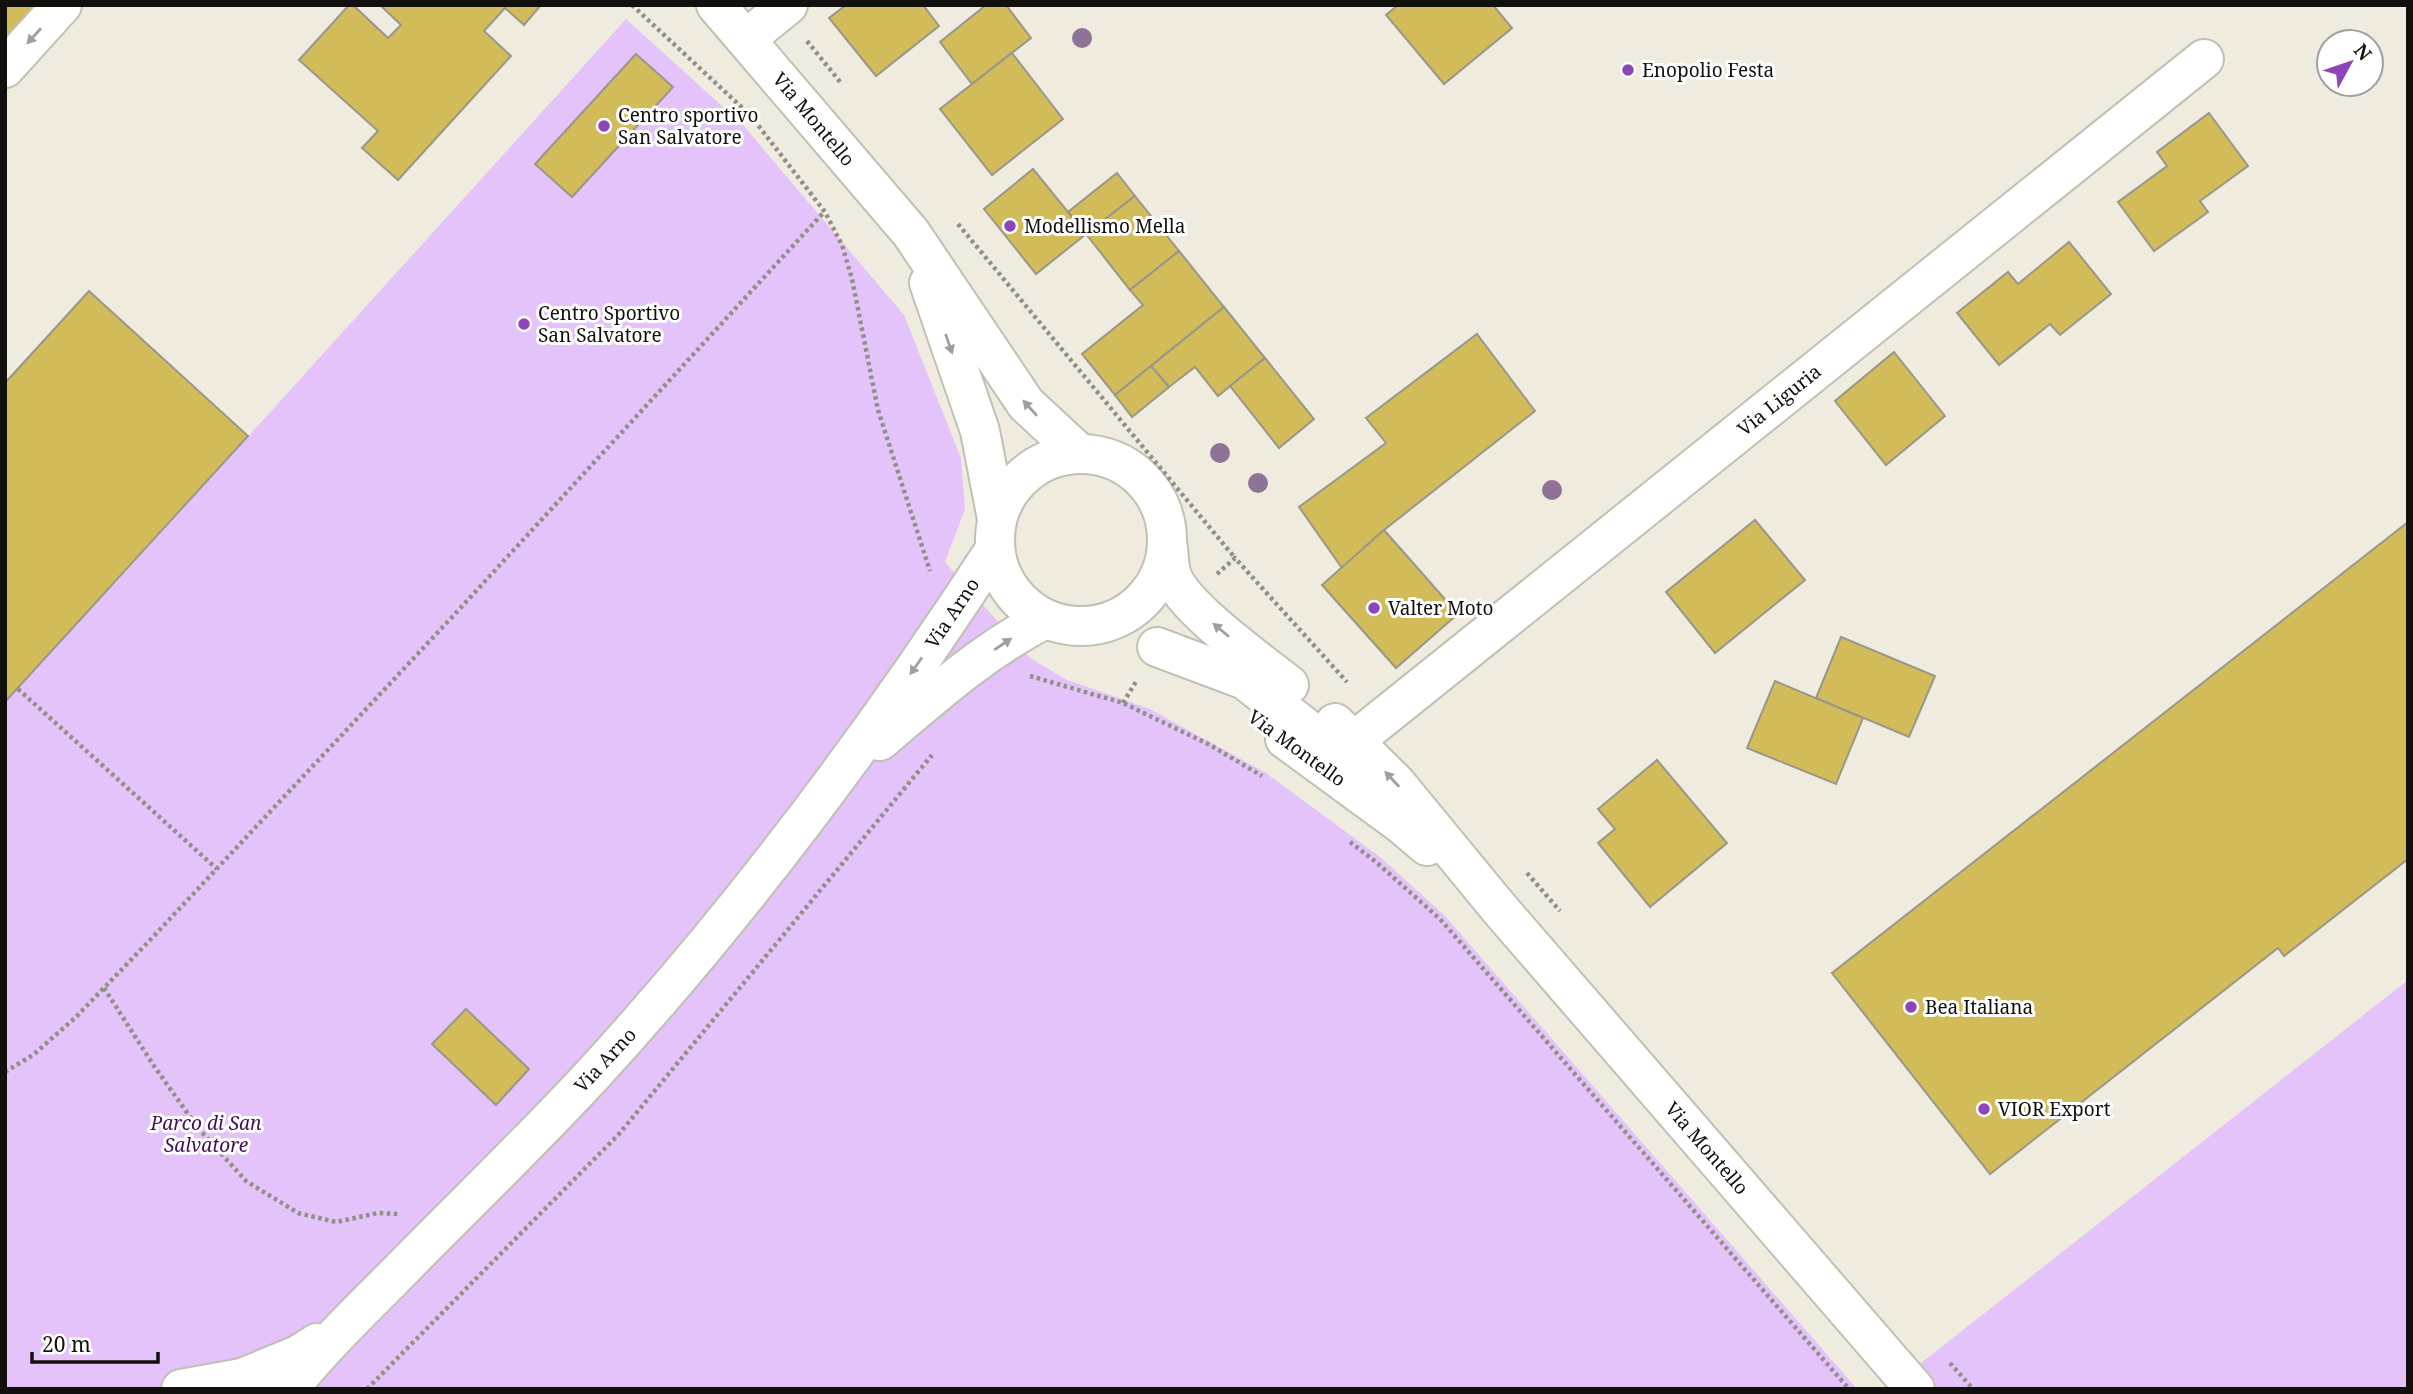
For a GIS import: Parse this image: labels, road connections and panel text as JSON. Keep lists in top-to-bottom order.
{
  "streets": {
    "street": ["Via Montello", "Via Liguria", "Via Arno"]
  },
  "crossings": [
    ["Via Montello", "Via Liguria"],
    ["Via Montello", "Via Arno"]
  ],
  "parks": ["Parco di San Salvatore"],
  "places": [
    "Enopolio Festa",
    "Centro sportivo San Salvatore",
    "Modellismo Mella",
    "Centro Sportivo San Salvatore",
    "Valter Moto",
    "Bea Italiana",
    "VIOR Export"
  ],
  "scale_bar": "20 m",
  "north": "top right"
}
